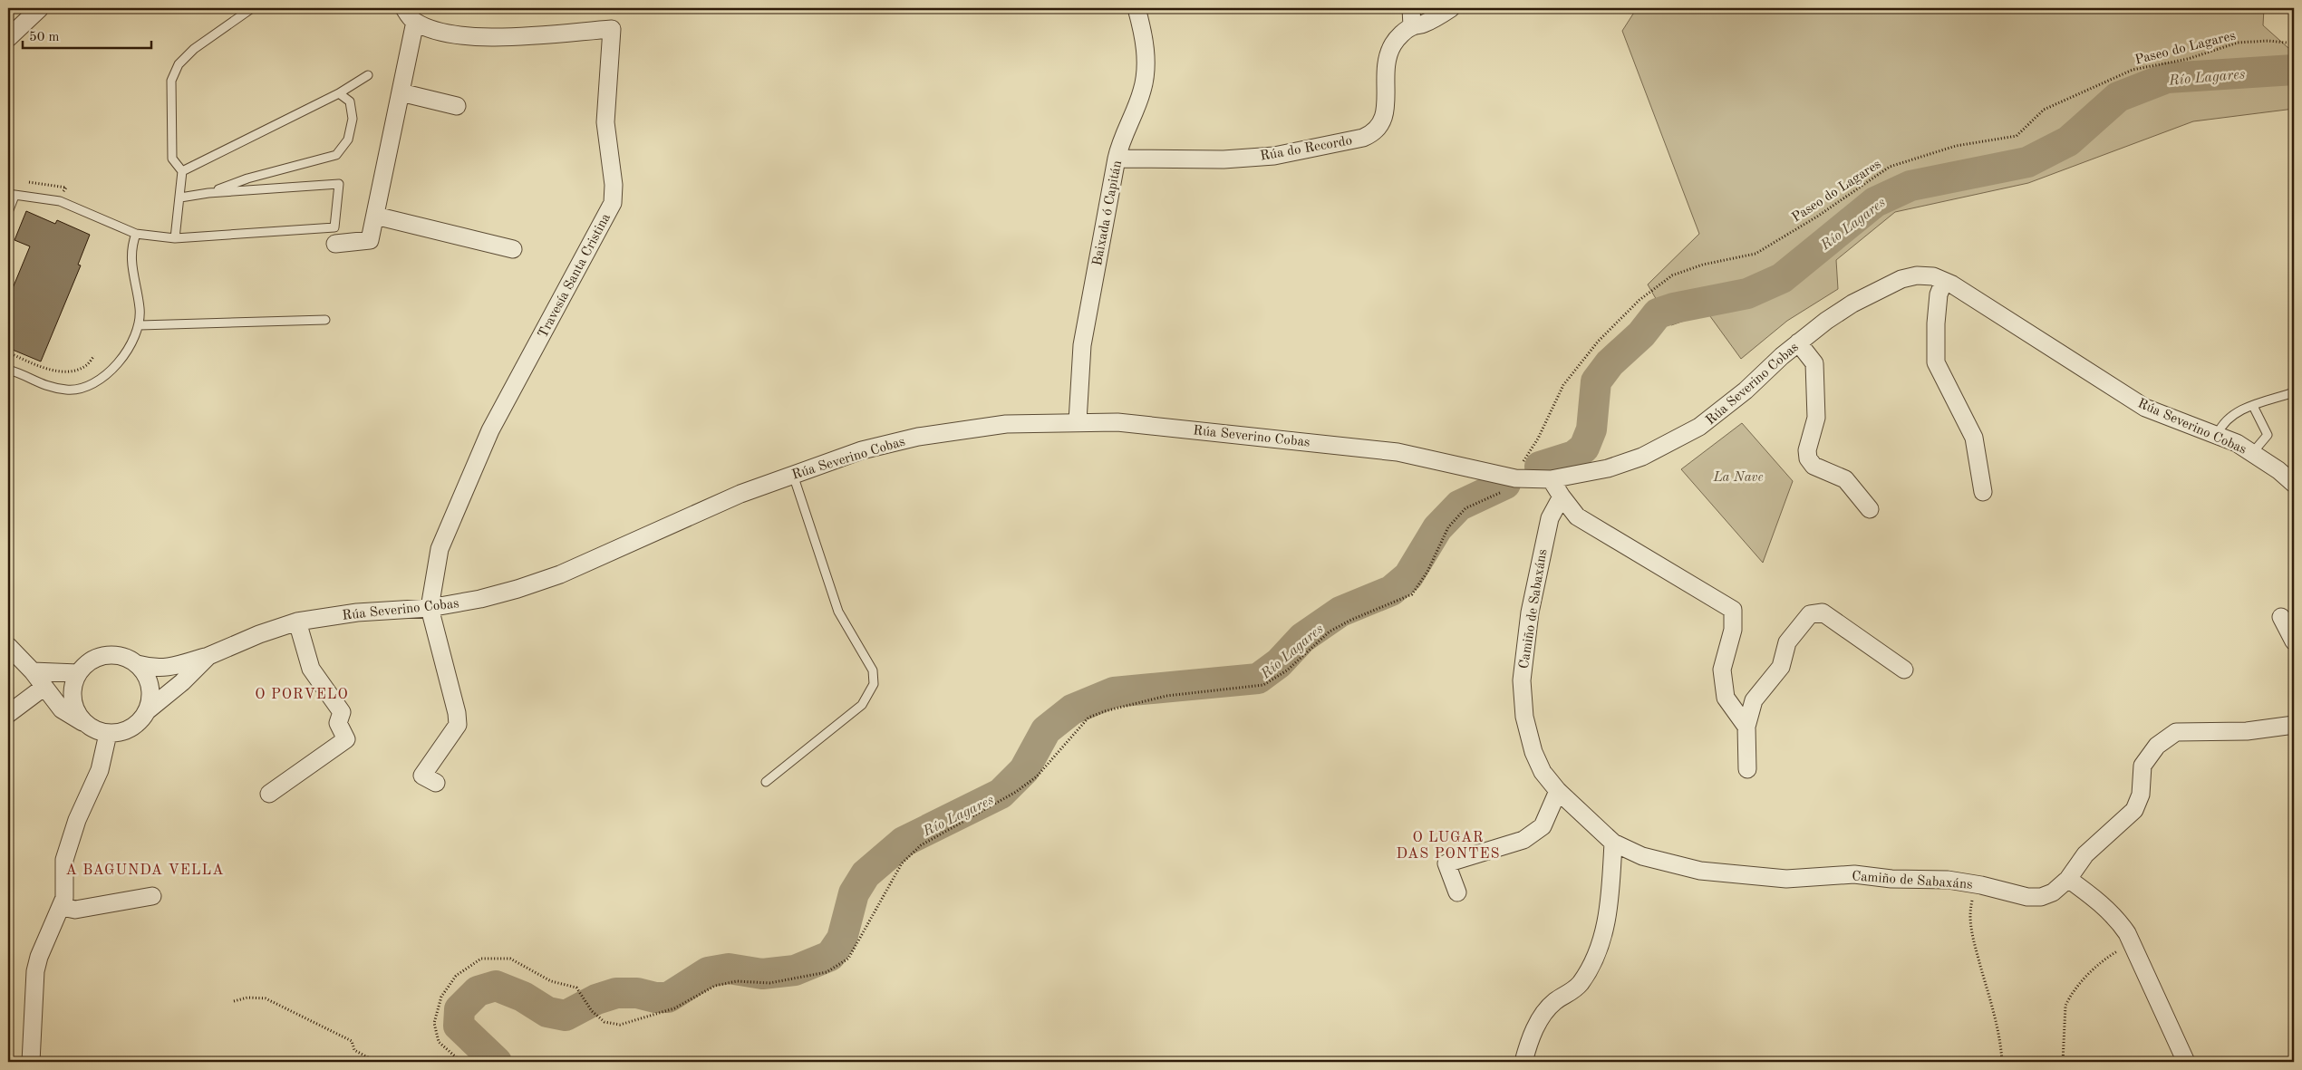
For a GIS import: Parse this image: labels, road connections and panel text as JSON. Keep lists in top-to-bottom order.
{
  "streets": {
    "street": [
      "Rúa do Recordo",
      "Baixada ó Capitán",
      "Travesía Santa Cristina",
      "Rúa Severino Cobas",
      "Camiño de Sabaxáns"
    ],
    "path": ["Paseo do Lagares"]
  },
  "crossings": [
    ["Rúa do Recordo", "Baixada ó Capitán"],
    ["Baixada ó Capitán", "Rúa Severino Cobas"],
    ["Travesía Santa Cristina", "Rúa Severino Cobas"]
  ],
  "districts": ["O PORVELO", "O LUGAR DAS PONTES", "A BAGUNDA VELLA"],
  "water": ["Río Lagares"],
  "parks": ["La Nave"],
  "scale_bar": "50 m"
}
